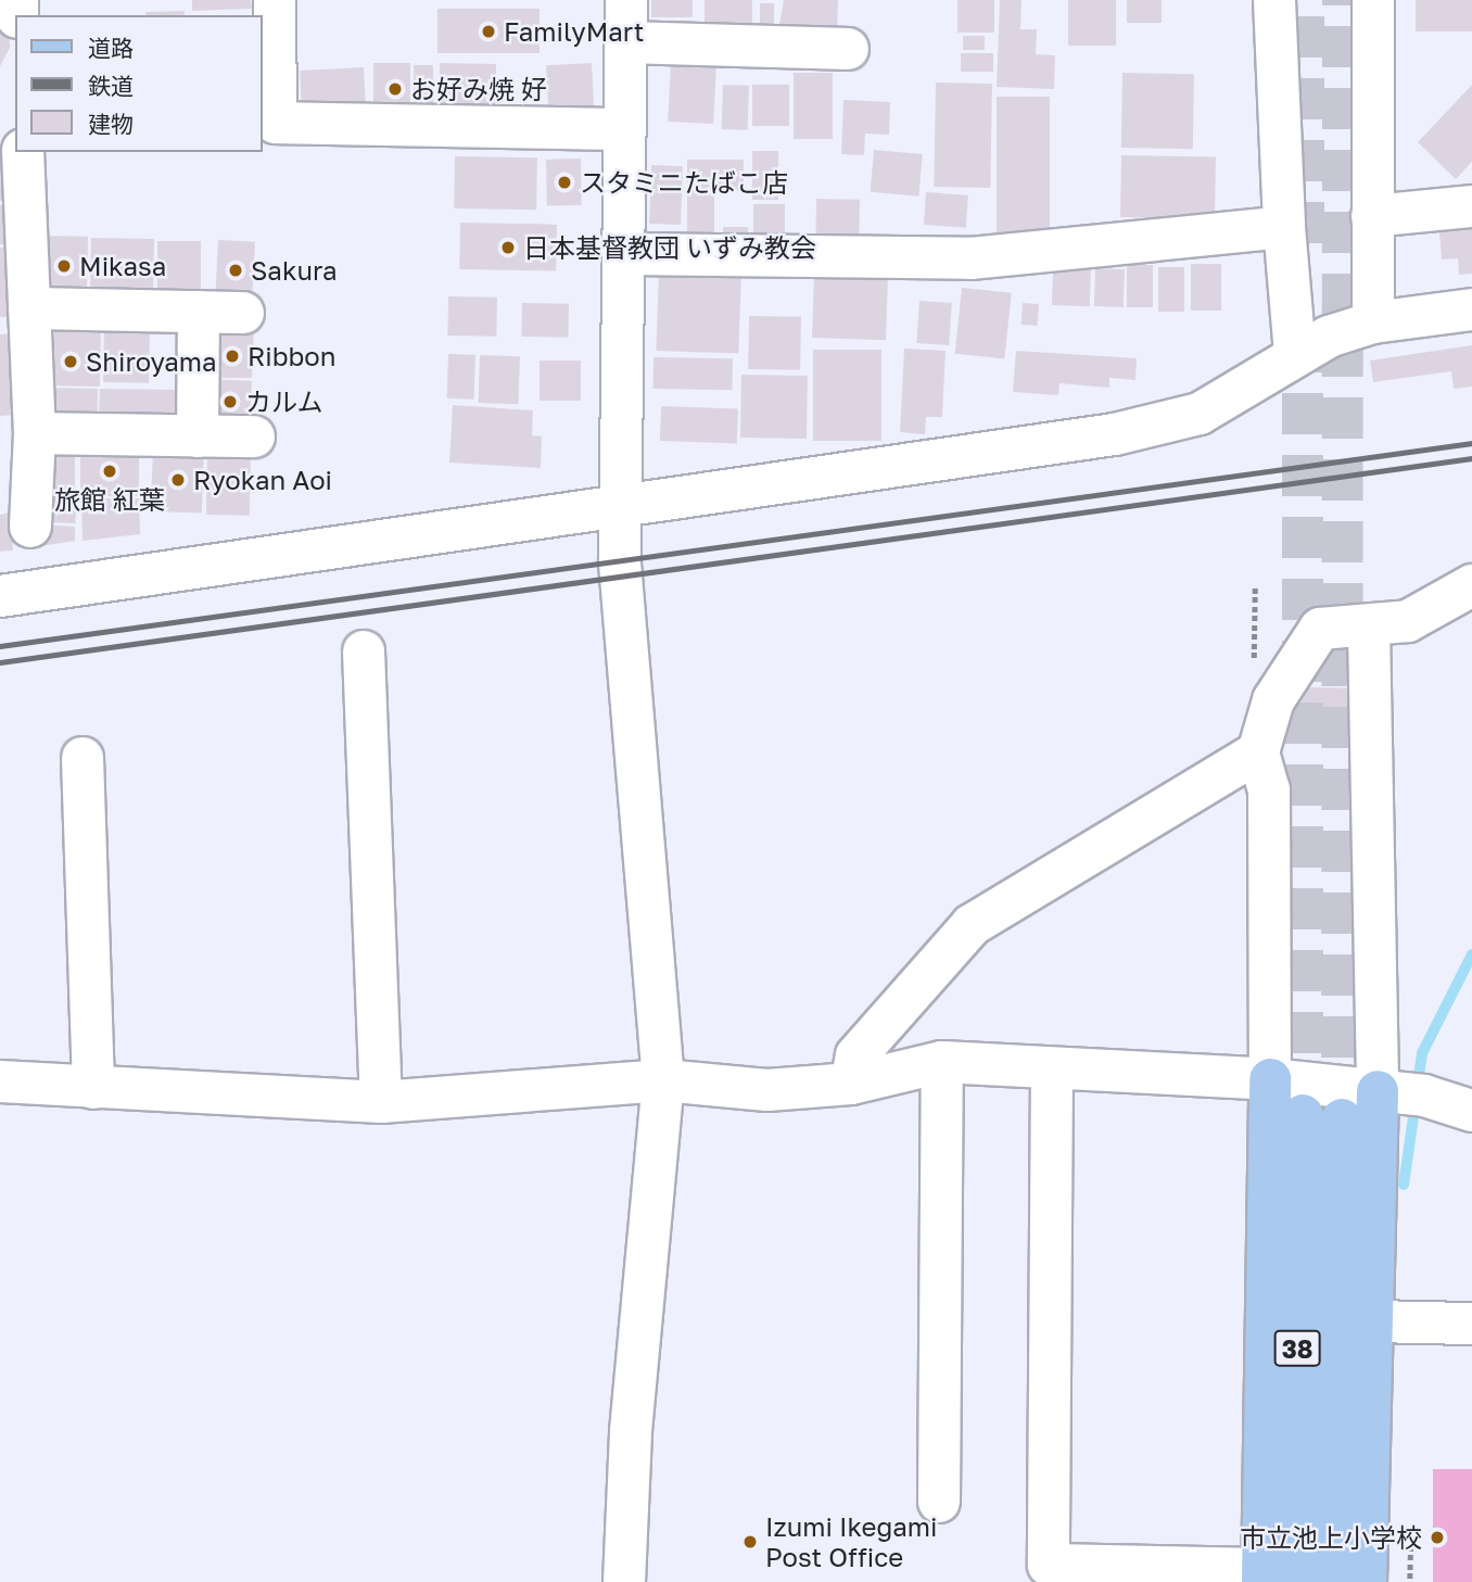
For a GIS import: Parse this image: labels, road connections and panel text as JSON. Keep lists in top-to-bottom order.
{
  "streets": {
    "main road": ["38"]
  },
  "places": [
    "FamilyMart",
    "お好み焼 好",
    "スタミニたばこ店",
    "日本基督教団 いずみ教会",
    "Mikasa",
    "Sakura",
    "Ribbon",
    "Shiroyama",
    "カルム",
    "旅館 紅葉",
    "Ryokan Aoi",
    "市立池上小学校",
    "Izumi Ikegami Post Office"
  ],
  "legend": ["道路", "鉄道", "建物"]
}
